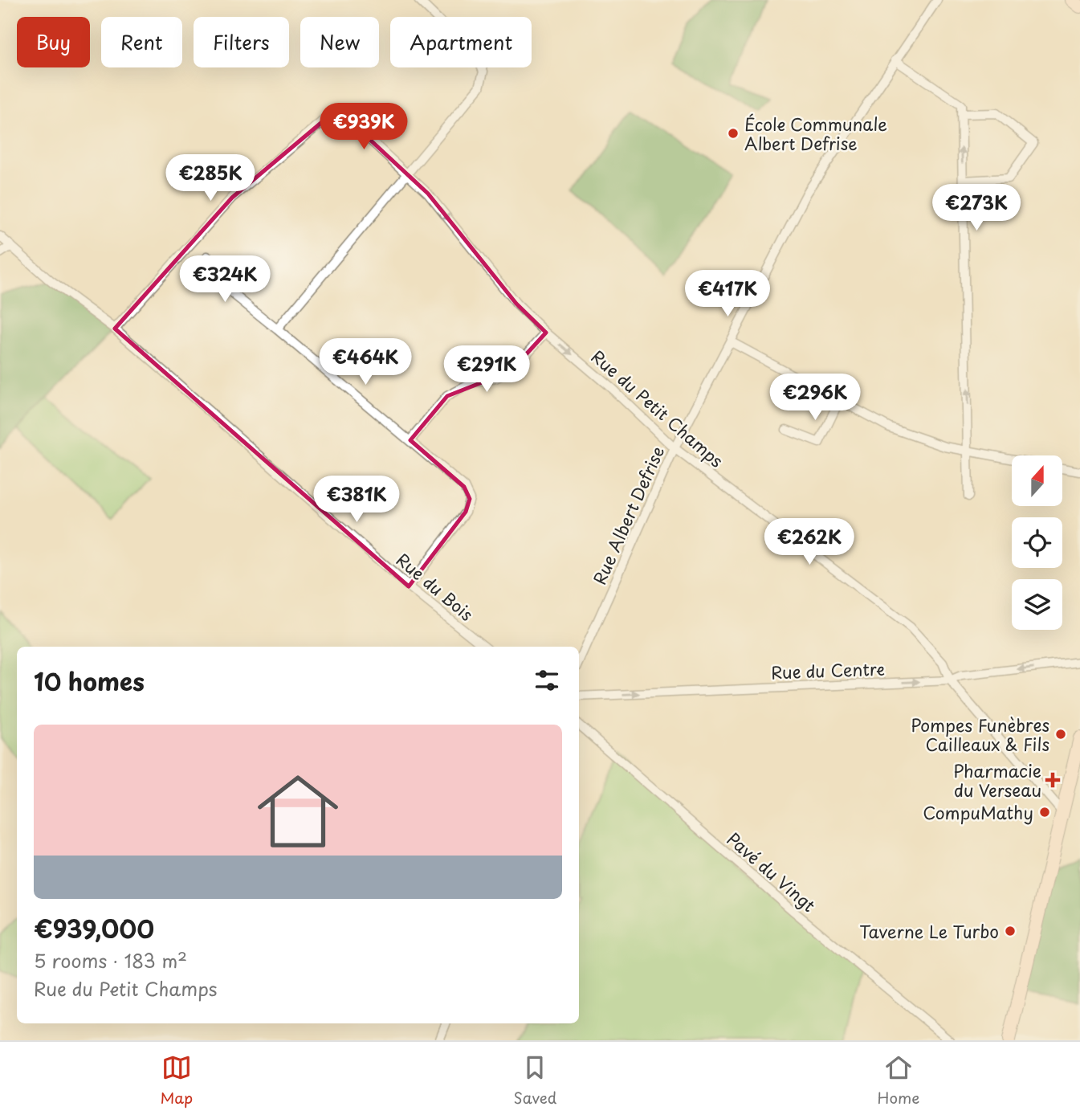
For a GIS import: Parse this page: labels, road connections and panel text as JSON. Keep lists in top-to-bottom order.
{
  "streets": {
    "street": [
      "Rue du Petit Champs",
      "Rue Albert Defrise",
      "Rue du Bois",
      "Rue du Centre",
      "Pavé du Vingt"
    ]
  },
  "crossings": [
    ["Rue du Petit Champs", "Rue Albert Defrise"],
    ["Rue du Petit Champs", "Rue du Bois"],
    ["Rue du Petit Champs", "Rue du Centre"]
  ],
  "places": {
    "other": [
      "École Communale Albert Defrise",
      "Pompes Funèbres Cailleaux & Fils",
      "CompuMathy",
      "Taverne Le Turbo"
    ],
    "health": ["Pharmacie du Verseau"]
  },
  "north": "top",
  "page": {
    "chip": [
      "Buy",
      "Rent",
      "Filters",
      "New",
      "Apartment"
    ],
    "price": [
      "€939K",
      "€285K",
      "€273K",
      "€324K",
      "€417K",
      "€464K",
      "€291K",
      "€296K",
      "€381K",
      "€262K"
    ],
    "heading": "10 homes",
    "list": [
      {
        "name": "€939,000",
        "note": "5 rooms · 183 m² · Rue du Petit Champs"
      }
    ],
    "tabs": ["Map", "Saved", "Home"]
  }
}
